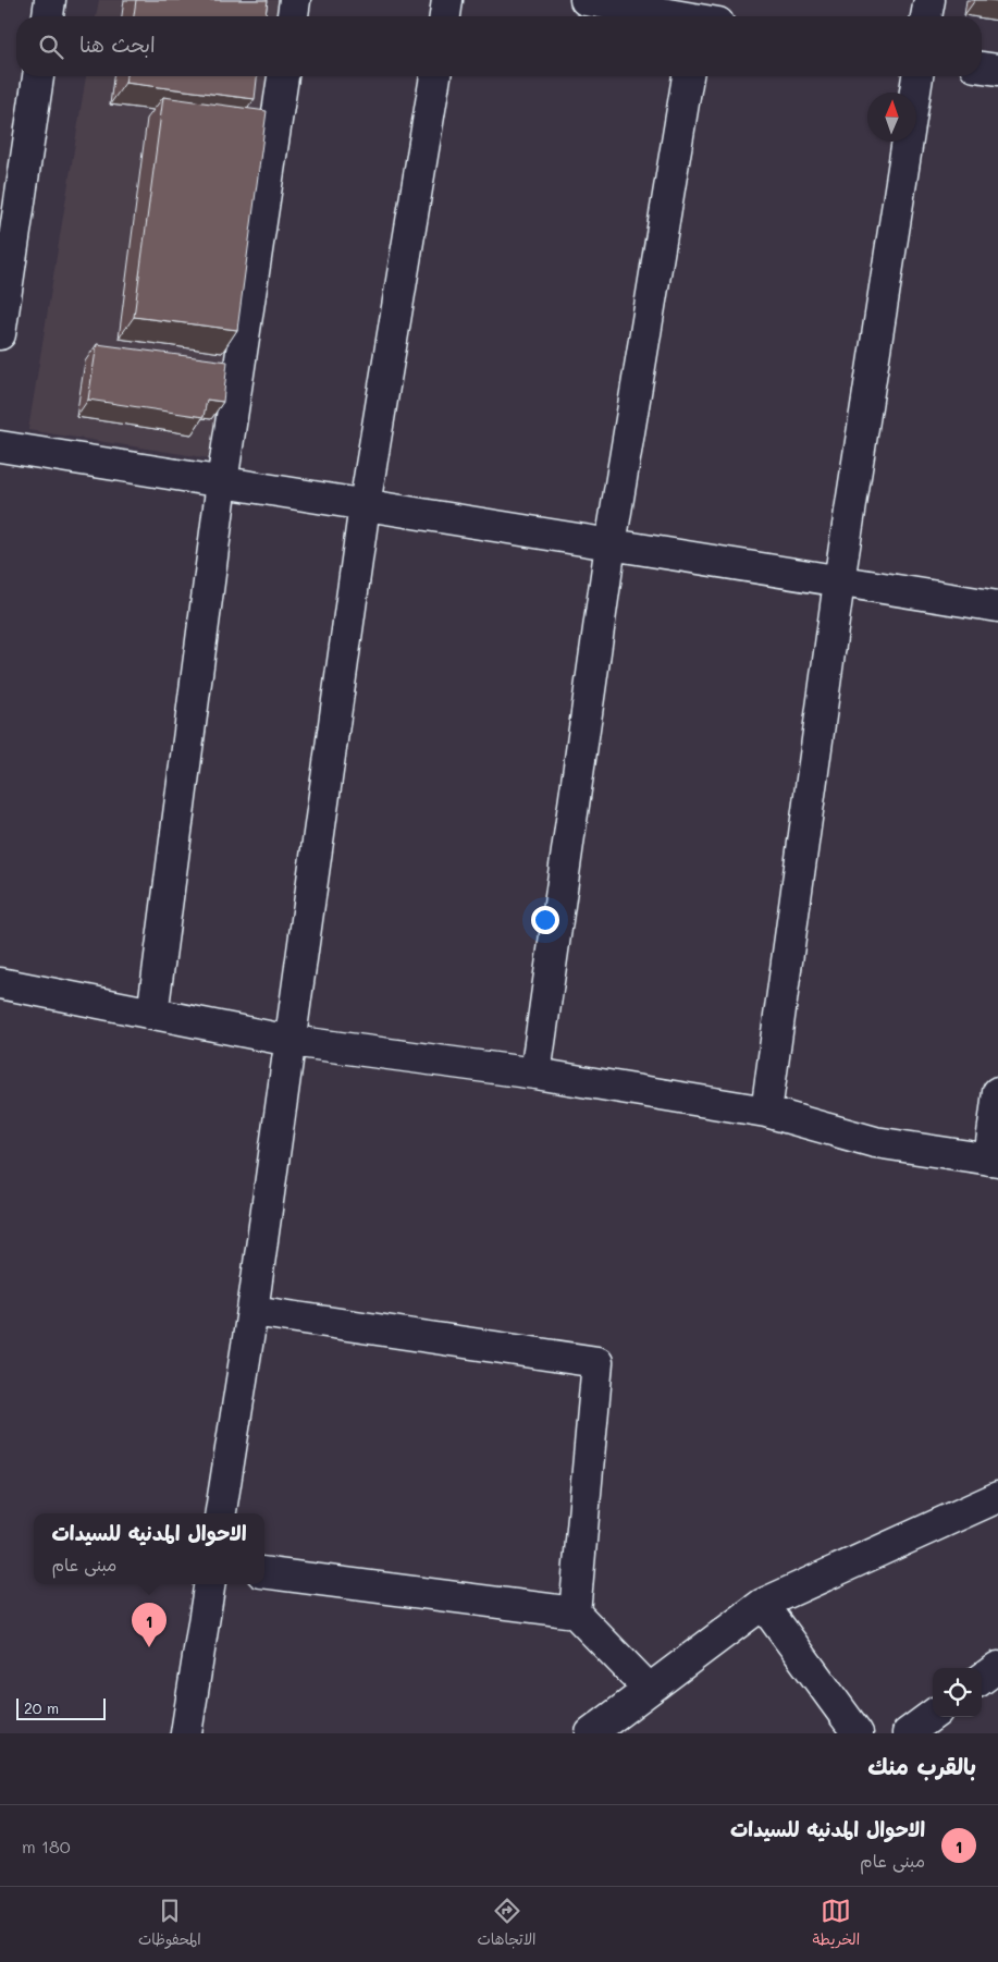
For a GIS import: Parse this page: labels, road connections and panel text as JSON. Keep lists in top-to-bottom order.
{
  "scale_bar": "20 m",
  "north": "top",
  "page": {
    "search": "ابحث هنا",
    "popup": ["الاحوال المدنيه للسيدات", "مبنى عام"],
    "pins": "1",
    "scale": "20 m",
    "heading": "بالقرب منك",
    "list": [
      {
        "mark": "1",
        "name": "الاحوال المدنيه للسيدات",
        "note": "مبنى عام",
        "value": "180 m"
      }
    ],
    "nav": ["الخريطة", "الاتجاهات", "المحفوظات"]
  }
}
